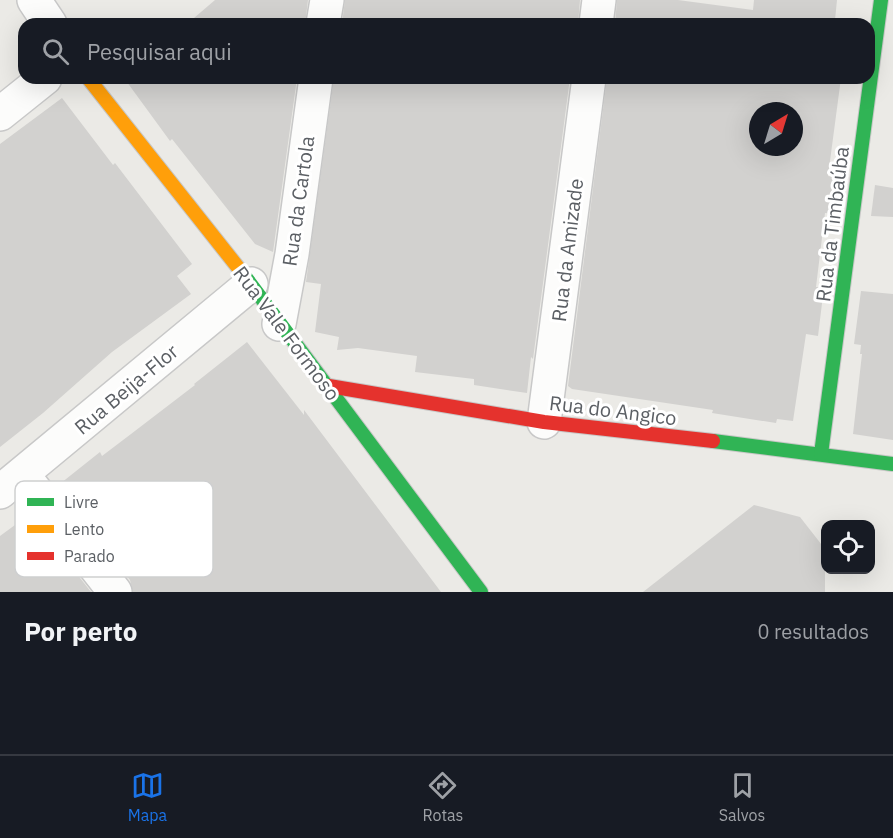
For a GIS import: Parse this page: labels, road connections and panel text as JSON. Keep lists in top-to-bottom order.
{
  "streets": {
    "street": [
      "Rua da Cartola",
      "Rua da Timbaúba",
      "Rua da Amizade",
      "Rua Vale Formoso",
      "Rua Beija-Flor",
      "Rua do Angico"
    ]
  },
  "crossings": [
    ["Rua da Cartola", "Rua Vale Formoso"],
    ["Rua da Timbaúba", "Rua do Angico"],
    ["Rua da Amizade", "Rua do Angico"],
    ["Rua Vale Formoso", "Rua Beija-Flor"],
    ["Rua Vale Formoso", "Rua do Angico"]
  ],
  "legend": ["Livre", "Lento", "Parado"],
  "north": "top right",
  "page": {
    "search": "Pesquisar aqui",
    "heading": ["Por perto", "0 resultados"],
    "nav": ["Mapa", "Rotas", "Salvos"]
  }
}
